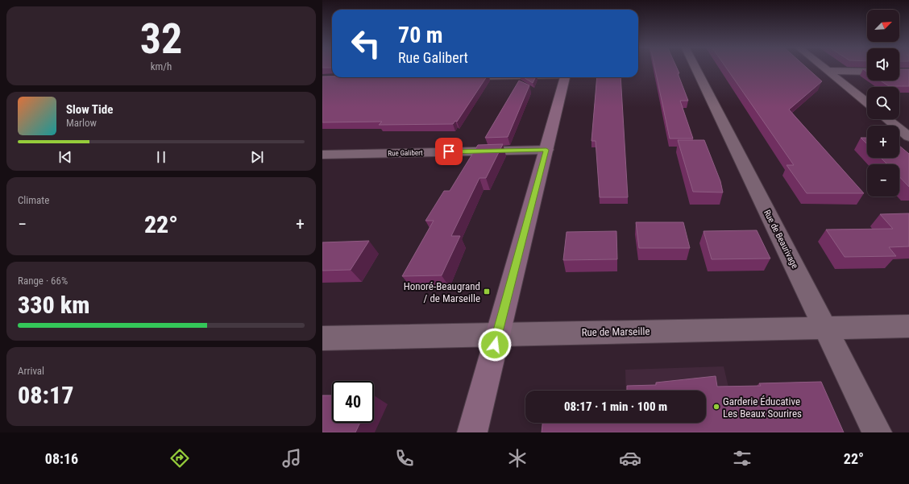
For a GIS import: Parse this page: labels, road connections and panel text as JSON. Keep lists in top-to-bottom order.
{
  "streets": {
    "street": ["Rue Galibert", "Rue de Beaurivage", "Rue de Marseille"]
  },
  "crossings": [
    ["Rue de Beaurivage", "Rue de Marseille"]
  ],
  "places": {
    "transit": ["Honoré-Beaugrand / de Marseille"],
    "other": ["Garderie Éducative Les Beaux Sourires"]
  },
  "north": "top right",
  "page": {
    "tile": [
      ["32", "km/h"],
      "Climate",
      ["Range · 66%", "330 km"],
      ["Arrival", "08:17"]
    ],
    "map_buttons": ["+", "−"],
    "turn": ["70 m", "Rue Galibert"],
    "song": ["Slow Tide", "Marlow"],
    "heat": ["−", "22°", "+"],
    "limit": "40",
    "trip": "08:17 · 1 min · 100 m",
    "tabs": ["08:16", "22°"]
  }
}
